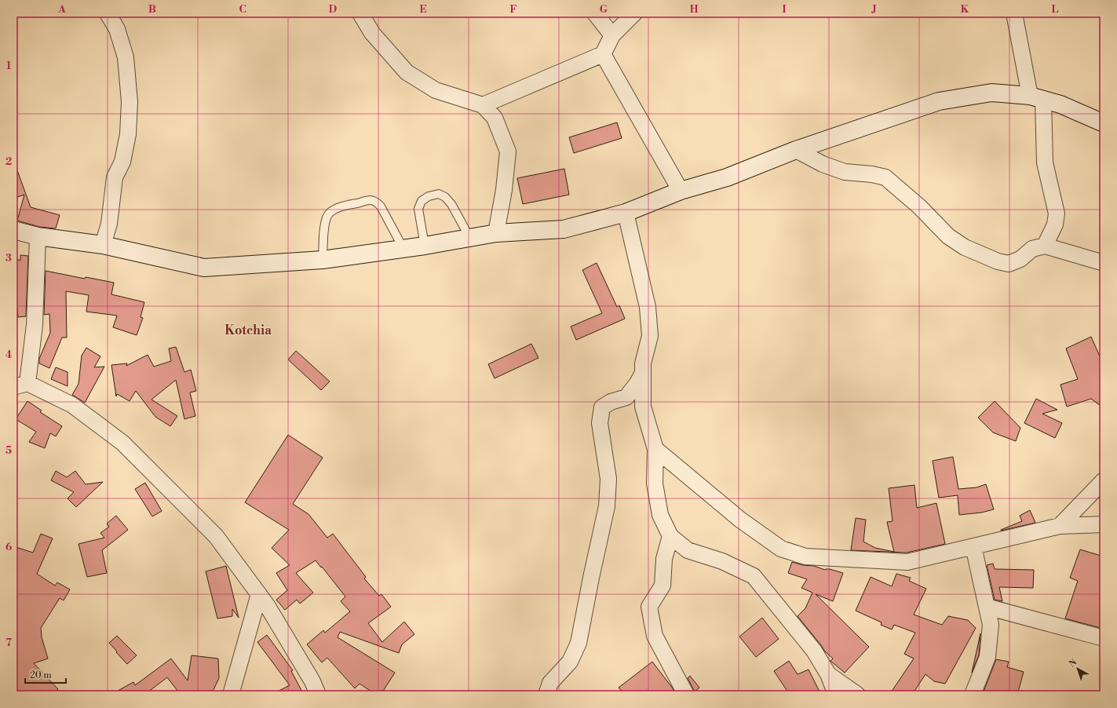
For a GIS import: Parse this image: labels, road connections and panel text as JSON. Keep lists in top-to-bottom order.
{
  "districts": ["Kotchia"],
  "scale_bar": "20 m",
  "north": "top left",
  "grid": {
    "columns": [
      "A",
      "B",
      "C",
      "D",
      "E",
      "F",
      "G",
      "H",
      "I",
      "J",
      "K",
      "L"
    ],
    "rows": [
      "1",
      "2",
      "3",
      "4",
      "5",
      "6",
      "7"
    ]
  }
}
